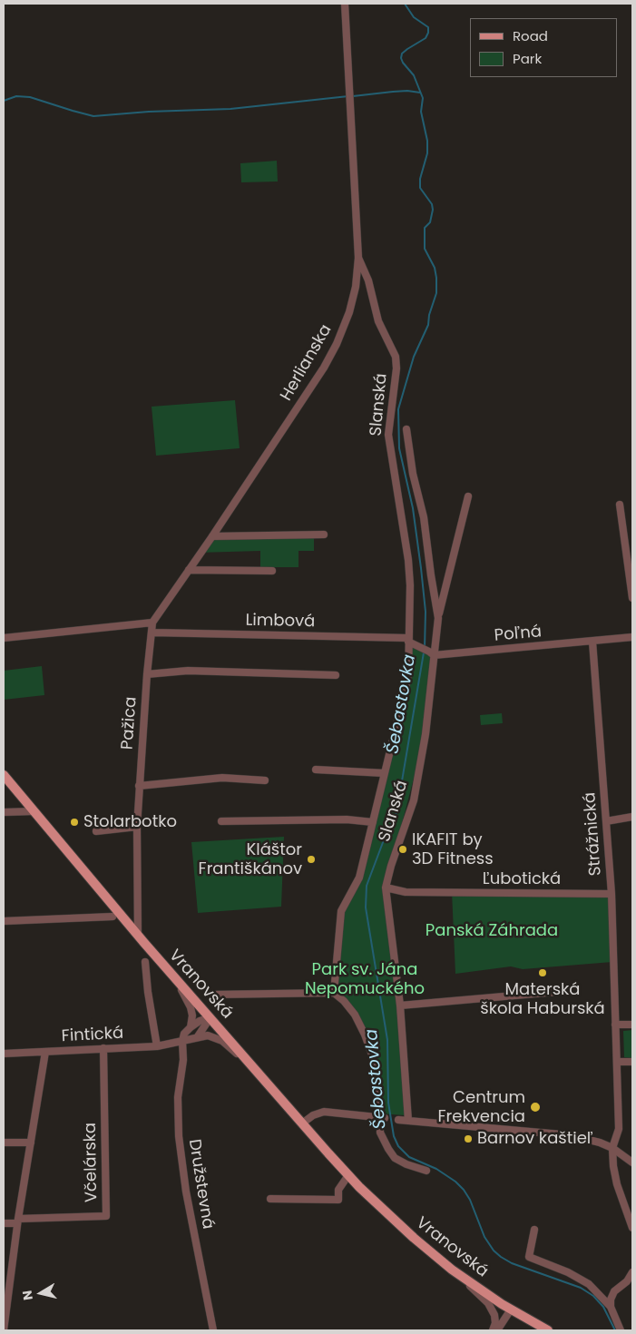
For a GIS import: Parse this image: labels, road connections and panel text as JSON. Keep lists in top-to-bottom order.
{
  "streets": {
    "main road": ["Vranovská"],
    "street": [
      "Herlianska",
      "Slanská",
      "Limbová",
      "Poľná",
      "Pažica",
      "Strážnická",
      "Ľubotická",
      "Fintická",
      "Včelárska",
      "Družstevná"
    ]
  },
  "crossings": [
    ["Herlianska", "Slanská"],
    ["Herlianska", "Pažica"],
    ["Slanská", "Limbová"],
    ["Slanská", "Poľná"],
    ["Slanská", "Ľubotická"],
    ["Limbová", "Poľná"],
    ["Limbová", "Pažica"],
    ["Poľná", "Strážnická"],
    ["Pažica", "Vranovská"],
    ["Strážnická", "Ľubotická"],
    ["Vranovská", "Fintická"],
    ["Fintická", "Včelárska"],
    ["Fintická", "Družstevná"]
  ],
  "water": ["Šebastovka"],
  "parks": ["Panská Záhrada", "Park sv. Jána Nepomuckého"],
  "places": [
    "Stolarbotko",
    "IKAFIT by 3D Fitness",
    "Kláštor Františkánov",
    "Materská škola Haburská",
    "Centrum Frekvencia",
    "Barnov kaštieľ"
  ],
  "legend": ["Road", "Park"],
  "north": "left"
}
